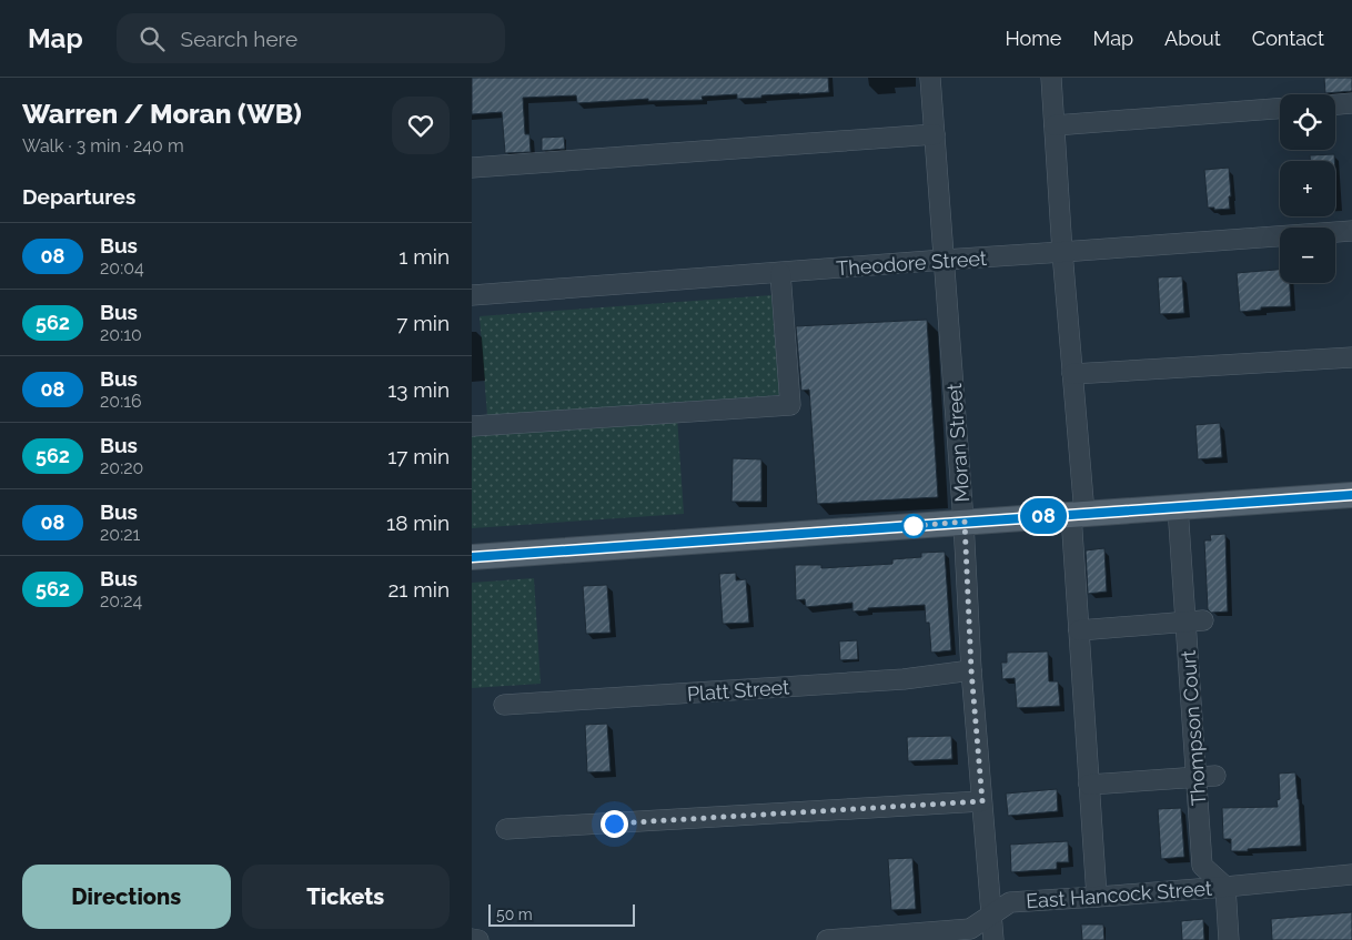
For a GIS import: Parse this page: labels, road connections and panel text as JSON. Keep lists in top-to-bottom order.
{
  "streets": {
    "street": [
      "Theodore Street",
      "Moran Street",
      "Platt Street",
      "Thompson Court",
      "East Hancock Street"
    ]
  },
  "crossings": [
    ["Theodore Street", "Moran Street"],
    ["Moran Street", "Platt Street"],
    ["Moran Street", "East Hancock Street"],
    ["Thompson Court", "East Hancock Street"]
  ],
  "lines": ["bus line 08"],
  "scale_bar": "50 m",
  "page": {
    "header": "Map",
    "search": "Search here",
    "nav": [
      "Home",
      "Map",
      "About",
      "Contact"
    ],
    "heading": [
      ["Warren / Moran (WB)", "Walk · 3 min · 240 m"],
      "Departures"
    ],
    "on_map": "08",
    "map_buttons": ["+", "−"],
    "list": [
      {
        "mark": "08",
        "name": "Bus",
        "note": "20:04",
        "value": "1 min"
      },
      {
        "mark": "562",
        "name": "Bus",
        "note": "20:10",
        "value": "7 min"
      },
      {
        "mark": "08",
        "name": "Bus",
        "note": "20:16",
        "value": "13 min"
      },
      {
        "mark": "562",
        "name": "Bus",
        "note": "20:20",
        "value": "17 min"
      },
      {
        "mark": "08",
        "name": "Bus",
        "note": "20:21",
        "value": "18 min"
      },
      {
        "mark": "562",
        "name": "Bus",
        "note": "20:24",
        "value": "21 min"
      }
    ],
    "buttons": ["Directions", "Tickets"],
    "scale": "50 m"
  }
}
